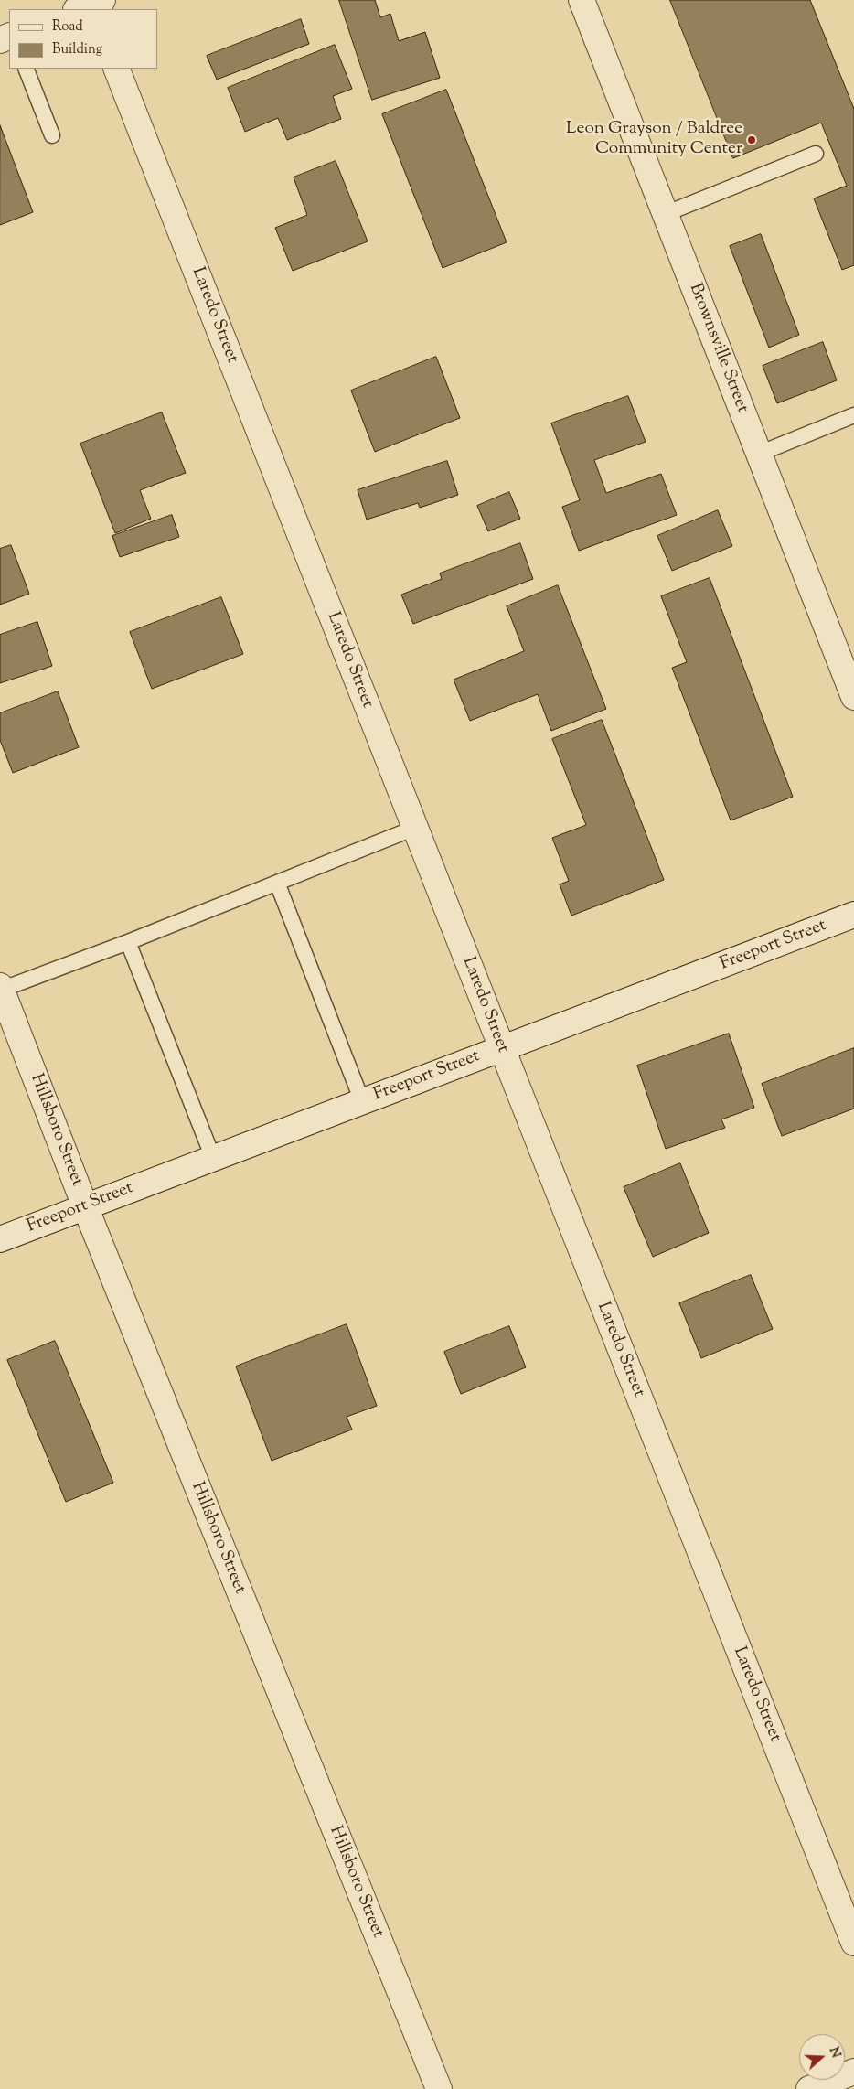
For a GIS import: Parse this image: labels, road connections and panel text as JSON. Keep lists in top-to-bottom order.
{
  "streets": {
    "street": [
      "Laredo Street",
      "Brownsville Street",
      "Freeport Street",
      "Hillsboro Street"
    ]
  },
  "crossings": [
    ["Laredo Street", "Freeport Street"],
    ["Freeport Street", "Hillsboro Street"]
  ],
  "places": ["Leon Grayson / Baldree Community Center"],
  "legend": ["Road", "Building"],
  "north": "right"
}
